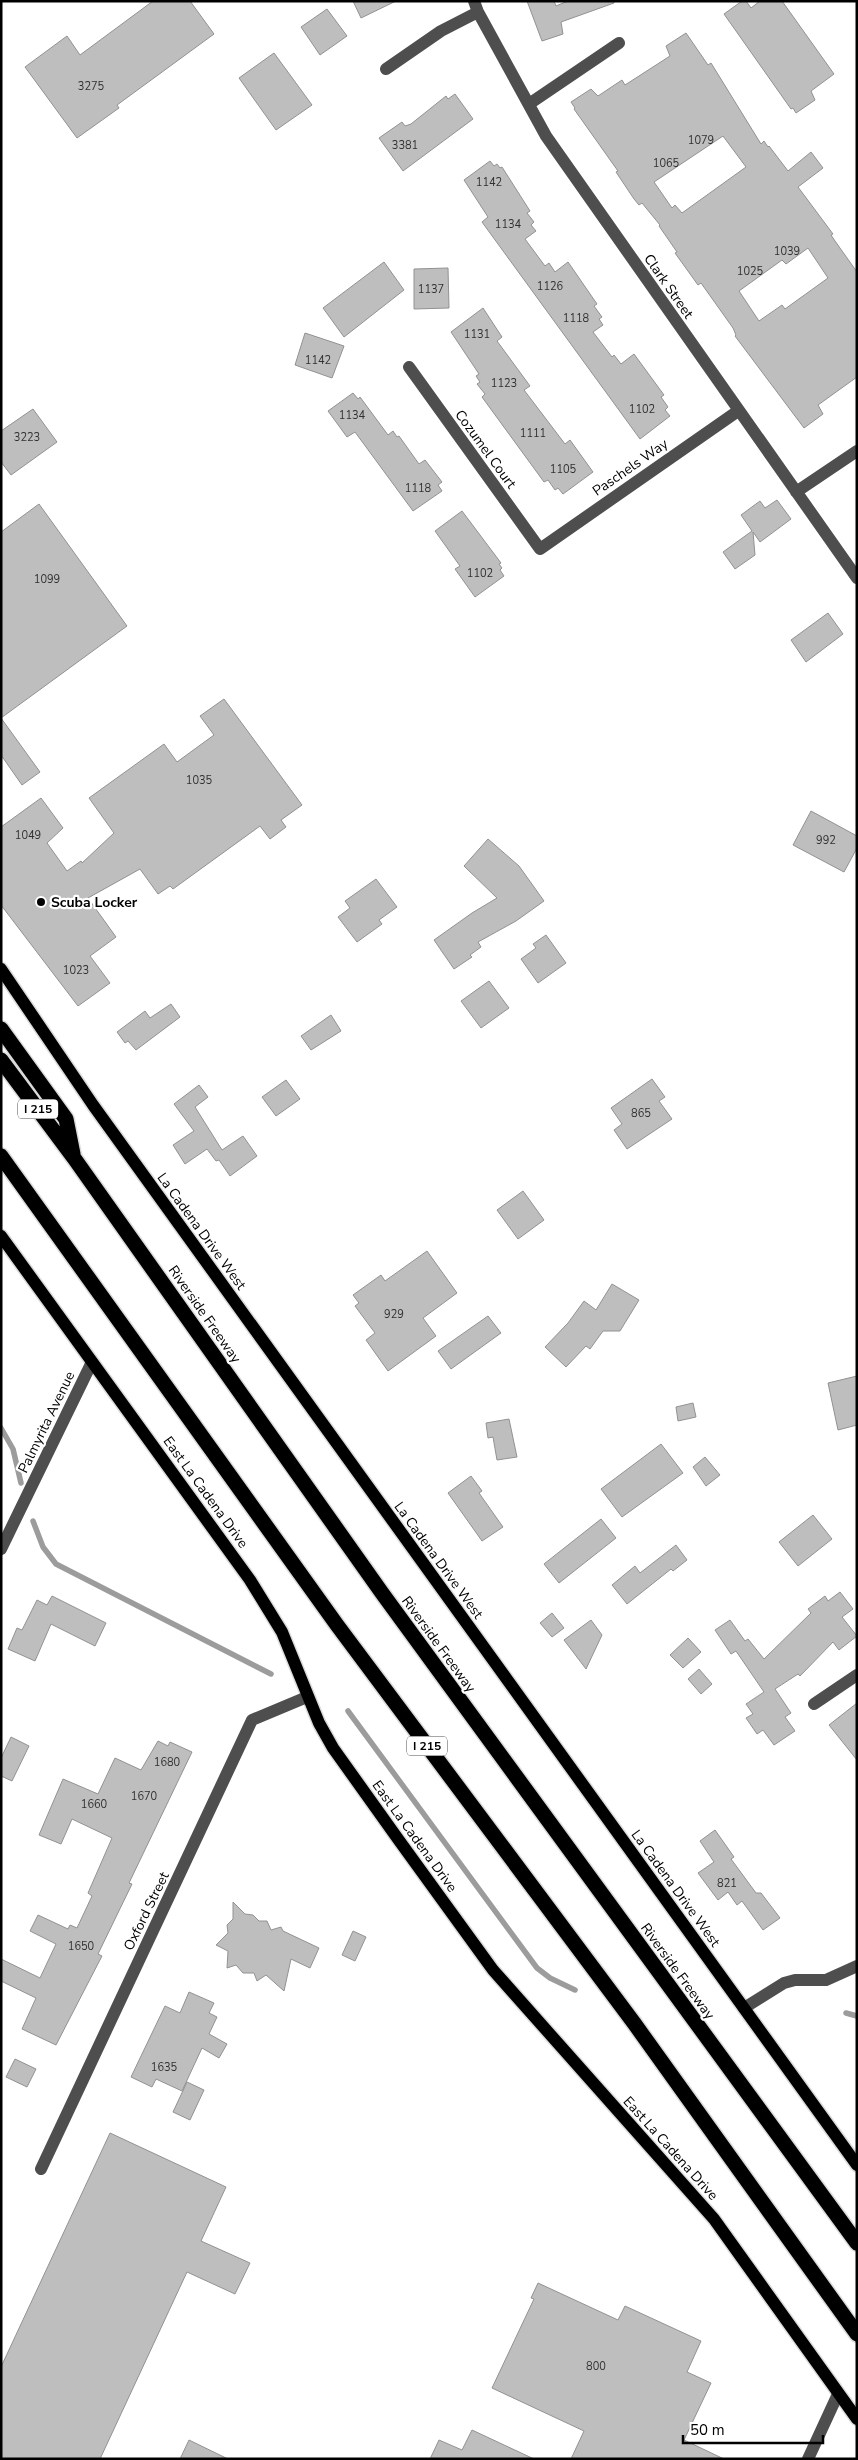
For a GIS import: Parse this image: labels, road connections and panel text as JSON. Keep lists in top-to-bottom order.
{
  "streets": {
    "highway": ["I 215", "Riverside Freeway"],
    "main road": ["La Cadena Drive West", "East La Cadena Drive"],
    "street": [
      "Clark Street",
      "Cozumel Court",
      "Paschels Way",
      "Palmyrita Avenue",
      "Oxford Street"
    ]
  },
  "crossings": [
    ["Clark Street", "Paschels Way"],
    ["Cozumel Court", "Paschels Way"],
    ["Palmyrita Avenue", "East La Cadena Drive"],
    ["East La Cadena Drive", "Oxford Street"]
  ],
  "places": ["Scuba Locker"],
  "house_numbers": [
    "3275",
    "1079",
    "3381",
    "1065",
    "1142",
    "1134",
    "1039",
    "1025",
    "1126",
    "1137",
    "1118",
    "1131",
    "1142",
    "1123",
    "1102",
    "1134",
    "1111",
    "3223",
    "1105",
    "1118",
    "1102",
    "1099",
    "1035",
    "1049",
    "992",
    "1023",
    "865",
    "929",
    "1680",
    "1670",
    "1660",
    "821",
    "1650",
    "1635",
    "800"
  ],
  "scale_bar": "50 m"
}
